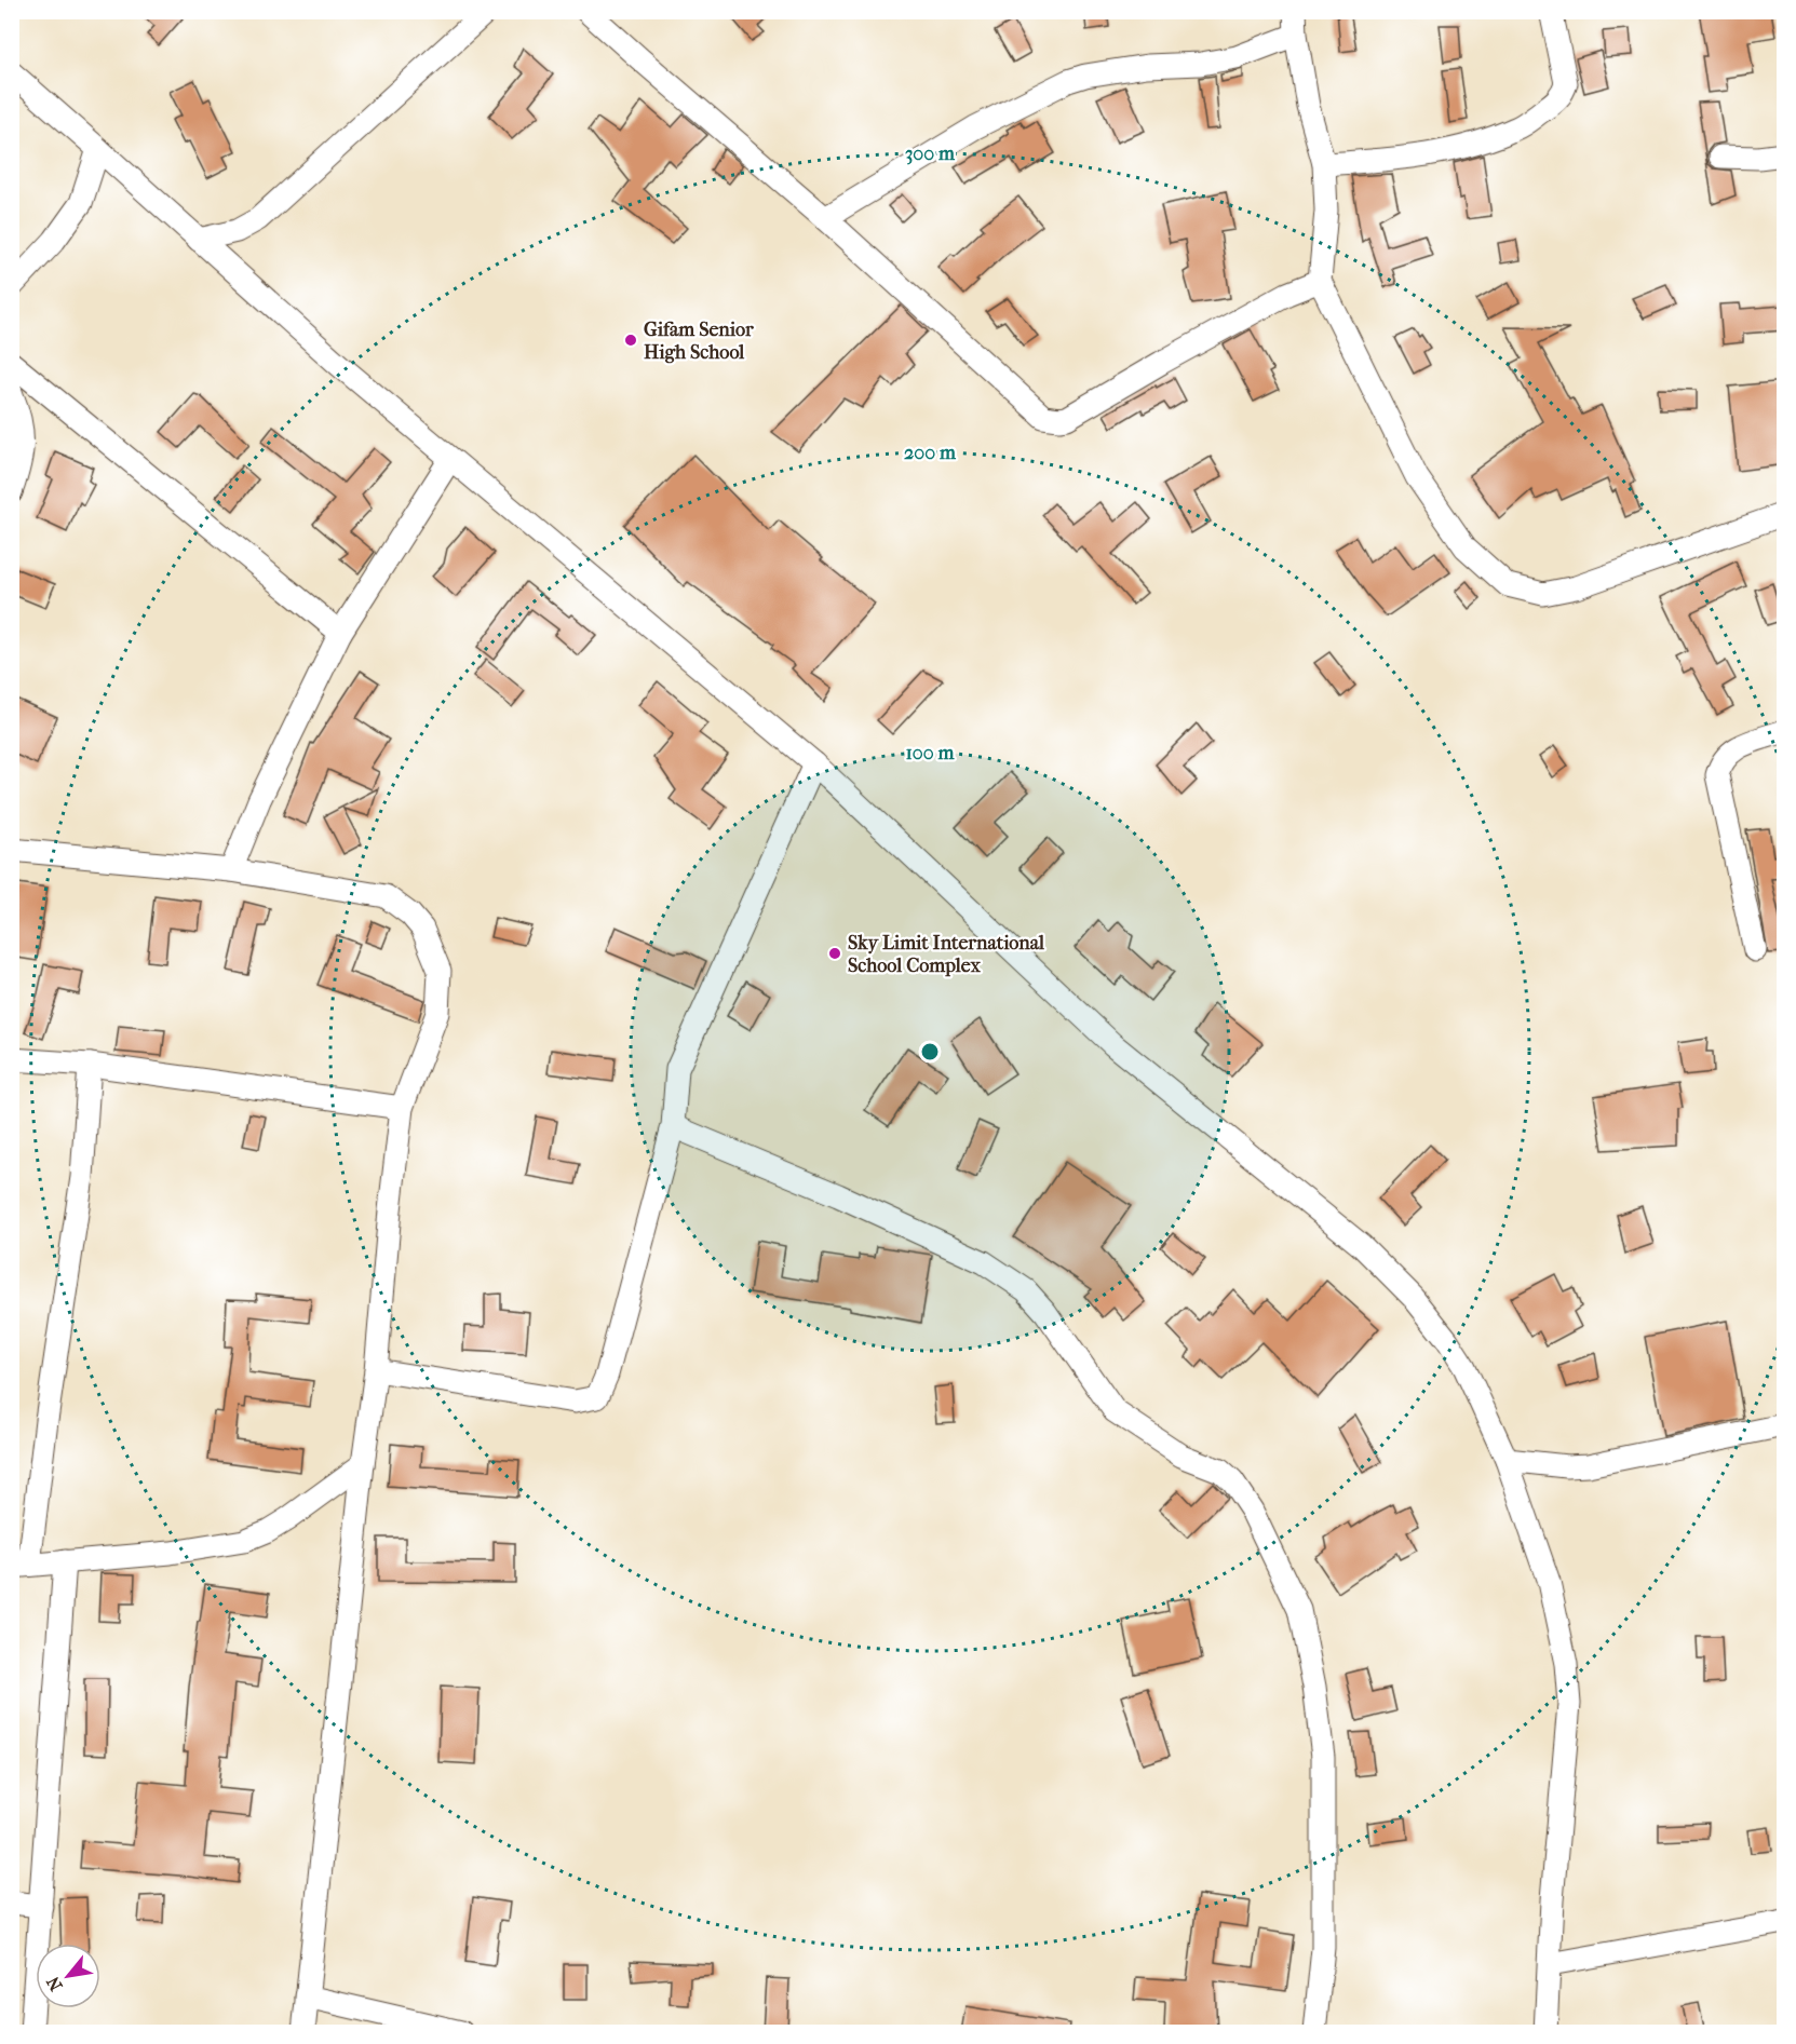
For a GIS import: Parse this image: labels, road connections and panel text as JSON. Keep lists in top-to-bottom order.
{
  "places": ["Gifam Senior High School", "Sky Limit International School Complex"],
  "north": "bottom left",
  "rings": ["300 m", "200 m", "100 m"]
}
